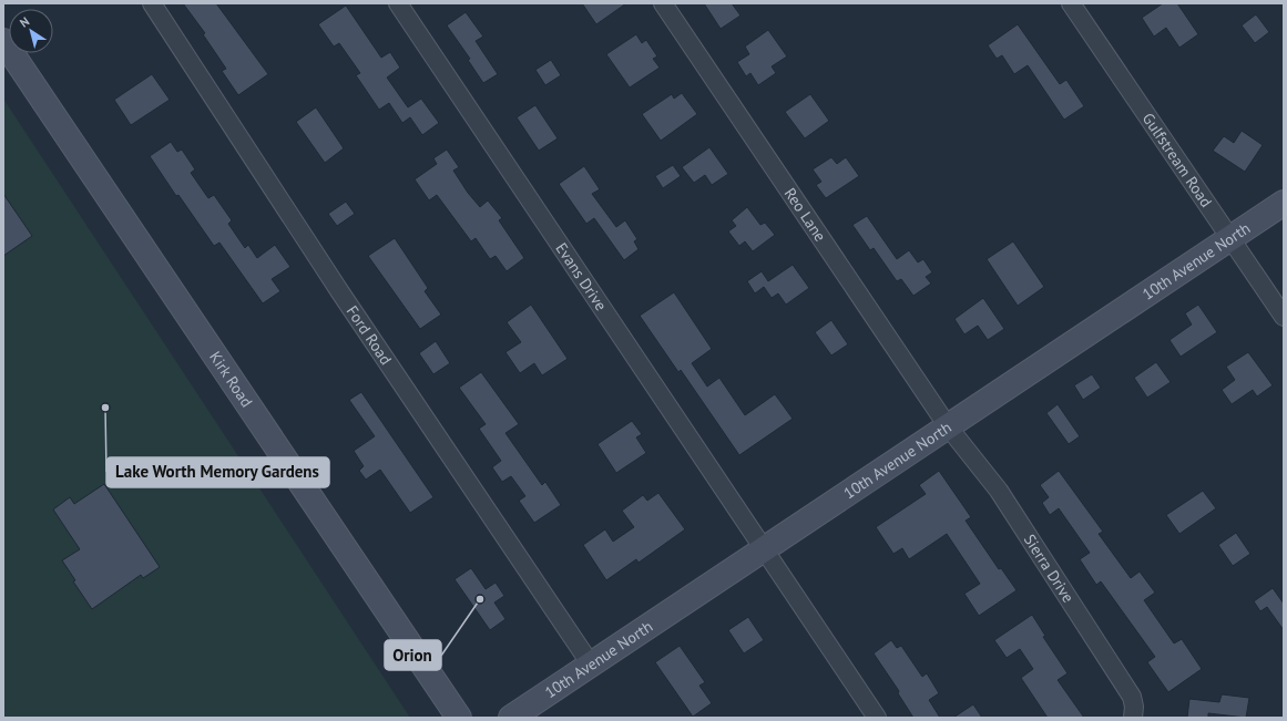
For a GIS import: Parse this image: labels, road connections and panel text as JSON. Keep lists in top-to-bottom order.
{
  "streets": {
    "street": [
      "Gulfstream Road",
      "Reo Lane",
      "10th Avenue North",
      "Evans Drive",
      "Ford Road",
      "Kirk Road",
      "Sierra Drive"
    ]
  },
  "crossings": [
    ["Gulfstream Road", "10th Avenue North"],
    ["Reo Lane", "10th Avenue North"],
    ["Reo Lane", "Sierra Drive"],
    ["10th Avenue North", "Evans Drive"],
    ["10th Avenue North", "Ford Road"],
    ["10th Avenue North", "Sierra Drive"]
  ],
  "places": ["Lake Worth Memory Gardens", "Orion"],
  "north": "top left"
}
